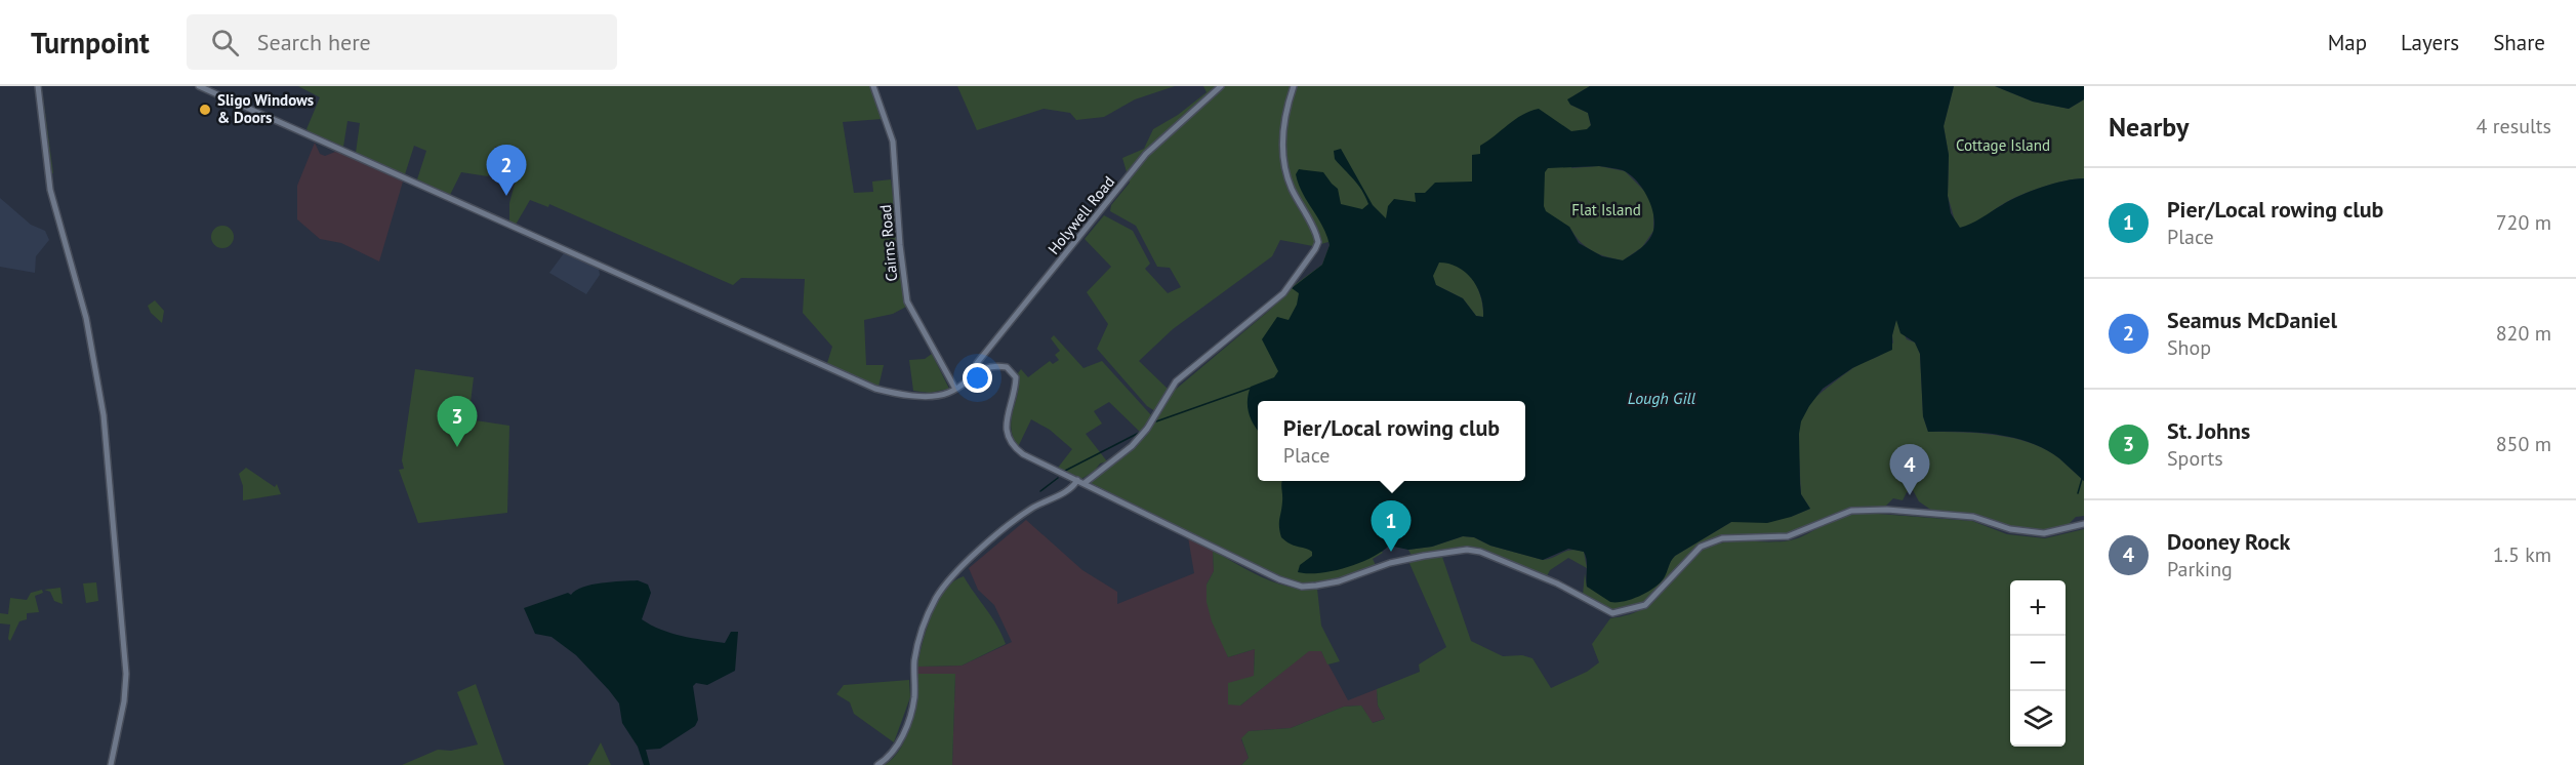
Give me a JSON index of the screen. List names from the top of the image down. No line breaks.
{"streets":{"main road":["Holywell Road","Cairns Road"]},"water":["Lough Gill"],"parks":["Cottage Island","Flat Island"],"places":["Sligo Windows & Doors"],"page":{"header":"Turnpoint","search":"Search here","nav":["Map","Layers","Share"],"heading":["Nearby","4 results"],"pins":["2","3","4","1"],"list":[{"mark":"1","name":"Pier/Local rowing club","note":"Place","value":"720 m"},{"mark":"2","name":"Seamus McDaniel","note":"Shop","value":"820 m"},{"mark":"3","name":"St. Johns","note":"Sports","value":"850 m"},{"mark":"4","name":"Dooney Rock","note":"Parking","value":"1.5 km"}],"popup":["Pier/Local rowing club","Place"],"map_buttons":["+","−"]}}
